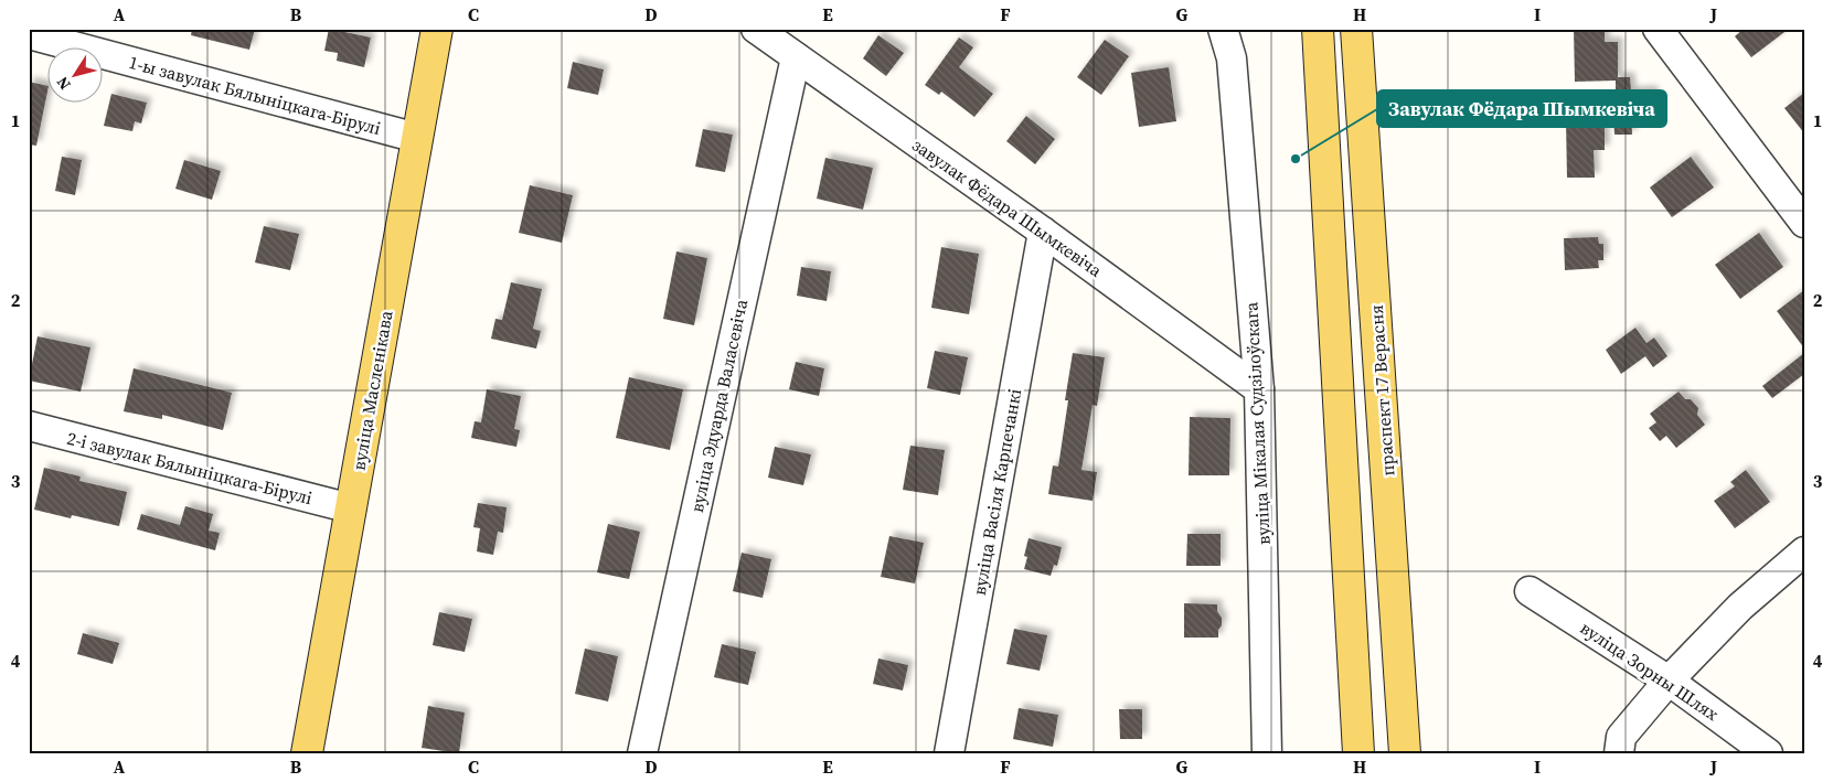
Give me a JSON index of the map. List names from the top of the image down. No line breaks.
{"streets":{"main road":["вуліца Масленікава","праспект 17 Верасня"],"street":["1-ы завулак Бялыніцкага-Бірулі","завулак Фёдара Шымкевіча","вуліца Эдуарда Валасевіча","вуліца Мікалая Судзілоўскага","2-і завулак Бялыніцкага-Бірулі","вуліца Васіля Карпечанкі","вуліца Зорны Шлях"]},"crossings":[["1-ы завулак Бялыніцкага-Бірулі","вуліца Масленікава"],["завулак Фёдара Шымкевіча","вуліца Эдуарда Валасевіча"],["завулак Фёдара Шымкевіча","вуліца Мікалая Судзілоўскага"],["завулак Фёдара Шымкевіча","вуліца Васіля Карпечанкі"],["вуліца Масленікава","2-і завулак Бялыніцкага-Бірулі"]],"places":["Завулак Фёдара Шымкевіча"],"north":"bottom left","grid":{"columns":["A","B","C","D","E","F","G","H","I","J"],"rows":["1","2","3","4"]}}
